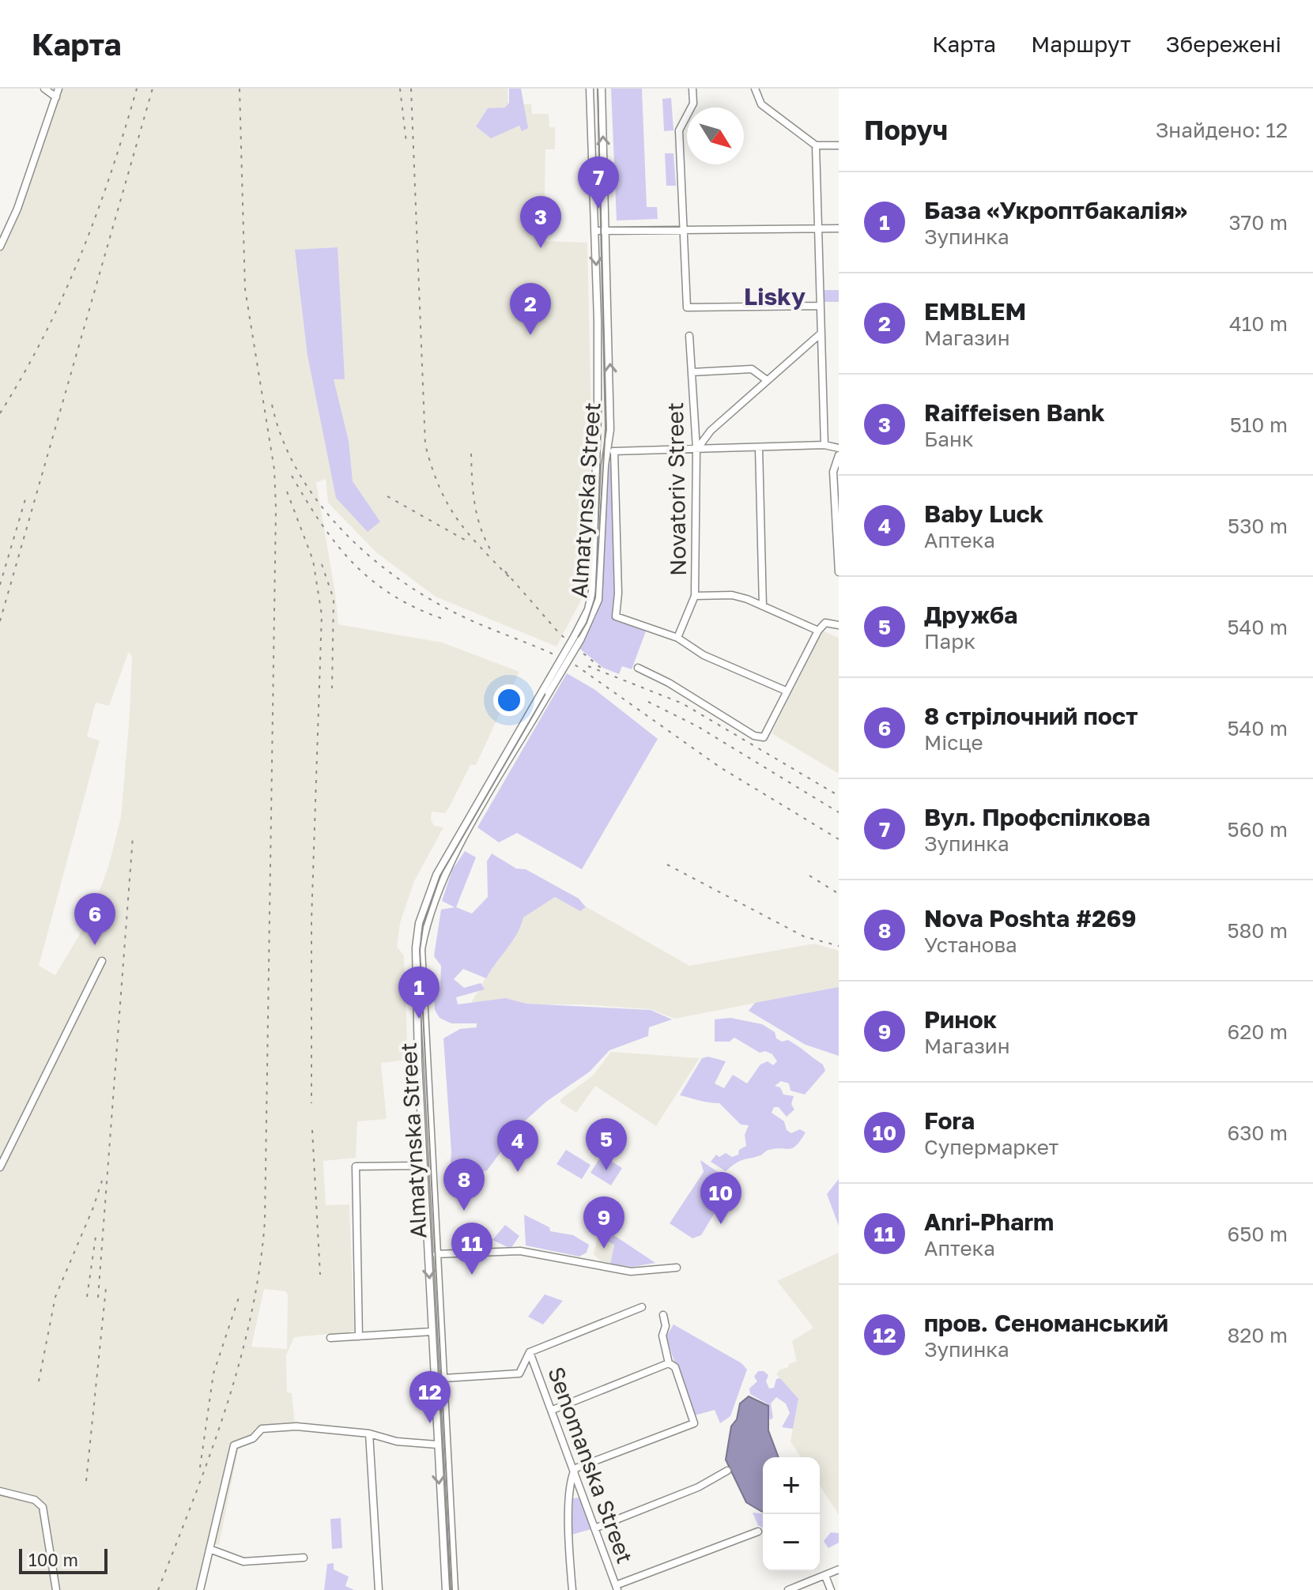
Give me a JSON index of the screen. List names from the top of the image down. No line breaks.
{"streets":{"street":["Novatoriv Street","Almatynska Street","Senomanska Street"]},"crossings":[["Novatoriv Street","Almatynska Street"]],"districts":["Lisky"],"scale_bar":"100 m","north":"bottom right","page":{"header":"Карта","nav":["Карта","Маршрут","Збережені"],"heading":["Поруч","Знайдено: 12"],"pins":["7","3","2","6","1","5","4","8","10","9","11","12"],"list":[{"mark":"1","name":"База «Укроптбакалія»","note":"Зупинка","value":"370 m"},{"mark":"2","name":"EMBLEM","note":"Магазин","value":"410 m"},{"mark":"3","name":"Raiffeisen Bank","note":"Банк","value":"510 m"},{"mark":"4","name":"Baby Luck","note":"Аптека","value":"530 m"},{"mark":"5","name":"Дружба","note":"Парк","value":"540 m"},{"mark":"6","name":"8 стрілочний пост","note":"Місце","value":"540 m"},{"mark":"7","name":"Вул. Профспілкова","note":"Зупинка","value":"560 m"},{"mark":"8","name":"Nova Poshta #269","note":"Установа","value":"580 m"},{"mark":"9","name":"Ринок","note":"Магазин","value":"620 m"},{"mark":"10","name":"Fora","note":"Супермаркет","value":"630 m"},{"mark":"11","name":"Anri-Pharm","note":"Аптека","value":"650 m"},{"mark":"12","name":"пров. Сеноманський","note":"Зупинка","value":"820 m"}],"map_buttons":["+","−"],"scale":"100 m"}}
